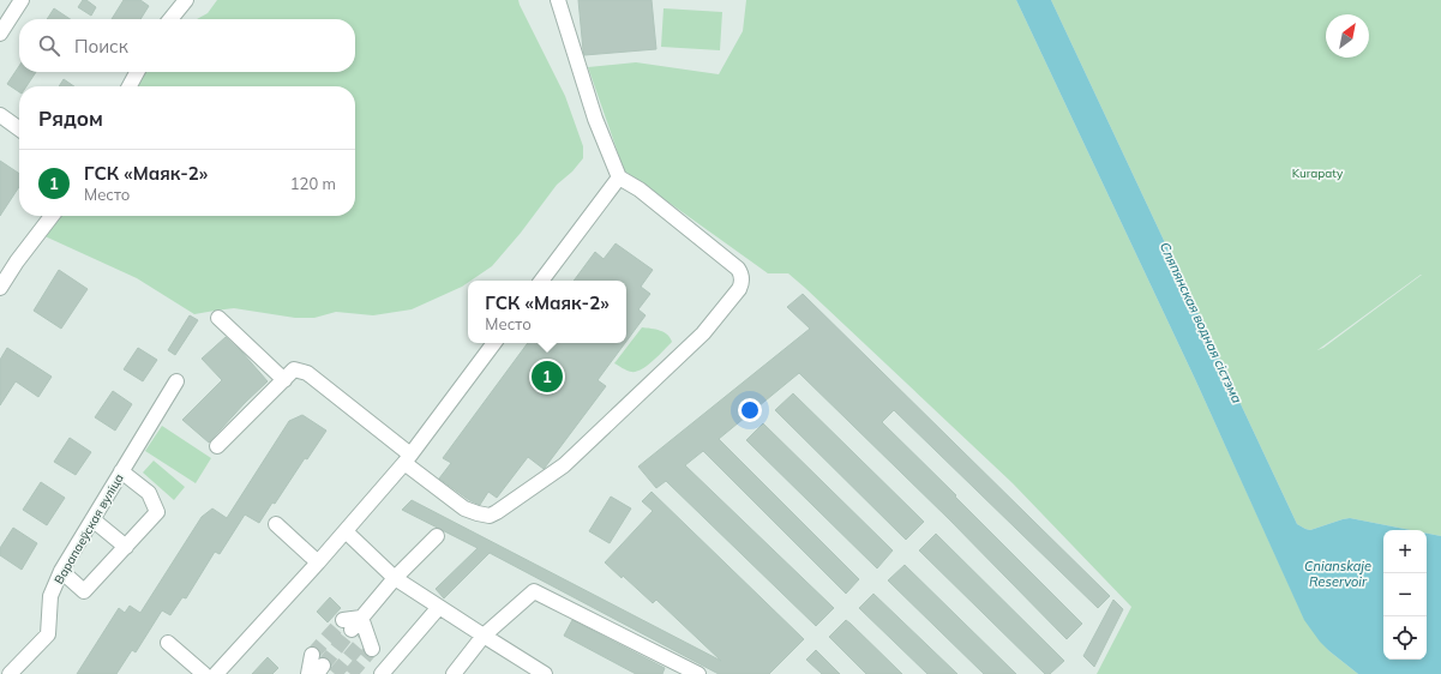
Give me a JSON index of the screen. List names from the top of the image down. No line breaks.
{"streets":{"street":["Варапаеўская вуліца"]},"water":["Сляпянская водная сістэма","Cnianskaje Reservoir"],"parks":["Kurapaty"],"north":"top right","page":{"search":"Поиск","heading":"Рядом","list":[{"mark":"1","name":"ГСК «Маяк-2»","note":"Место","value":"120 m"}],"popup":["ГСК «Маяк-2»","Место"],"pins":"1","map_buttons":["+","−"]}}
